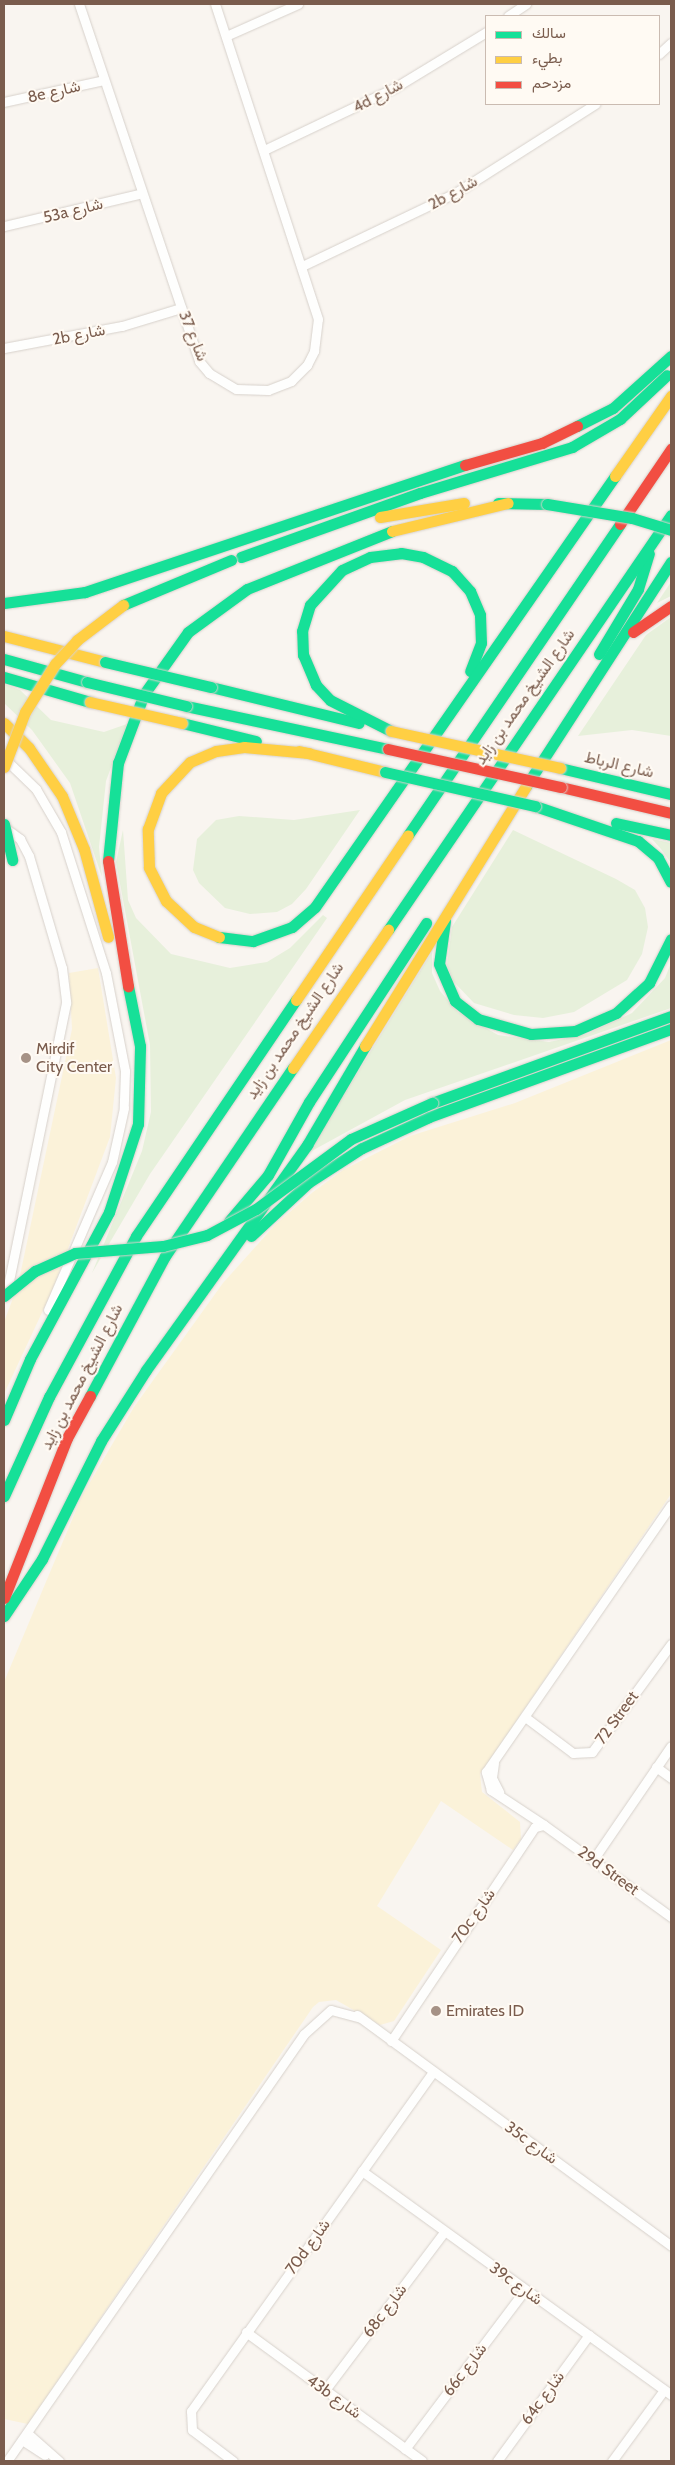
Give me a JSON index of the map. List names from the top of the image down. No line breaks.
{"streets":{"highway":["شارع الشيخ محمد بن زايد","شارع الرباط"],"street":["8e شارع","4d شارع","2b شارع","53a شارع","شارع 37","72 Street","29d Street","70c شارع","35c شارع","70d شارع","39c شارع","68c شارع","66c شارع","43b شارع","64c شارع"]},"crossings":[["8e شارع","شارع 37"],["4d شارع","شارع 37"],["2b شارع","شارع 37"],["53a شارع","شارع 37"],["72 Street","29d Street"],["29d Street","70c شارع"],["70c شارع","35c شارع"],["35c شارع","70d شارع"],["70d شارع","39c شارع"],["70d شارع","43b شارع"],["39c شارع","68c شارع"],["39c شارع","66c شارع"],["39c شارع","64c شارع"],["68c شارع","43b شارع"],["66c شارع","43b شارع"]],"places":["Mirdif City Center","Emirates ID"],"legend":["سالك","بطيء","مزدحم"]}
